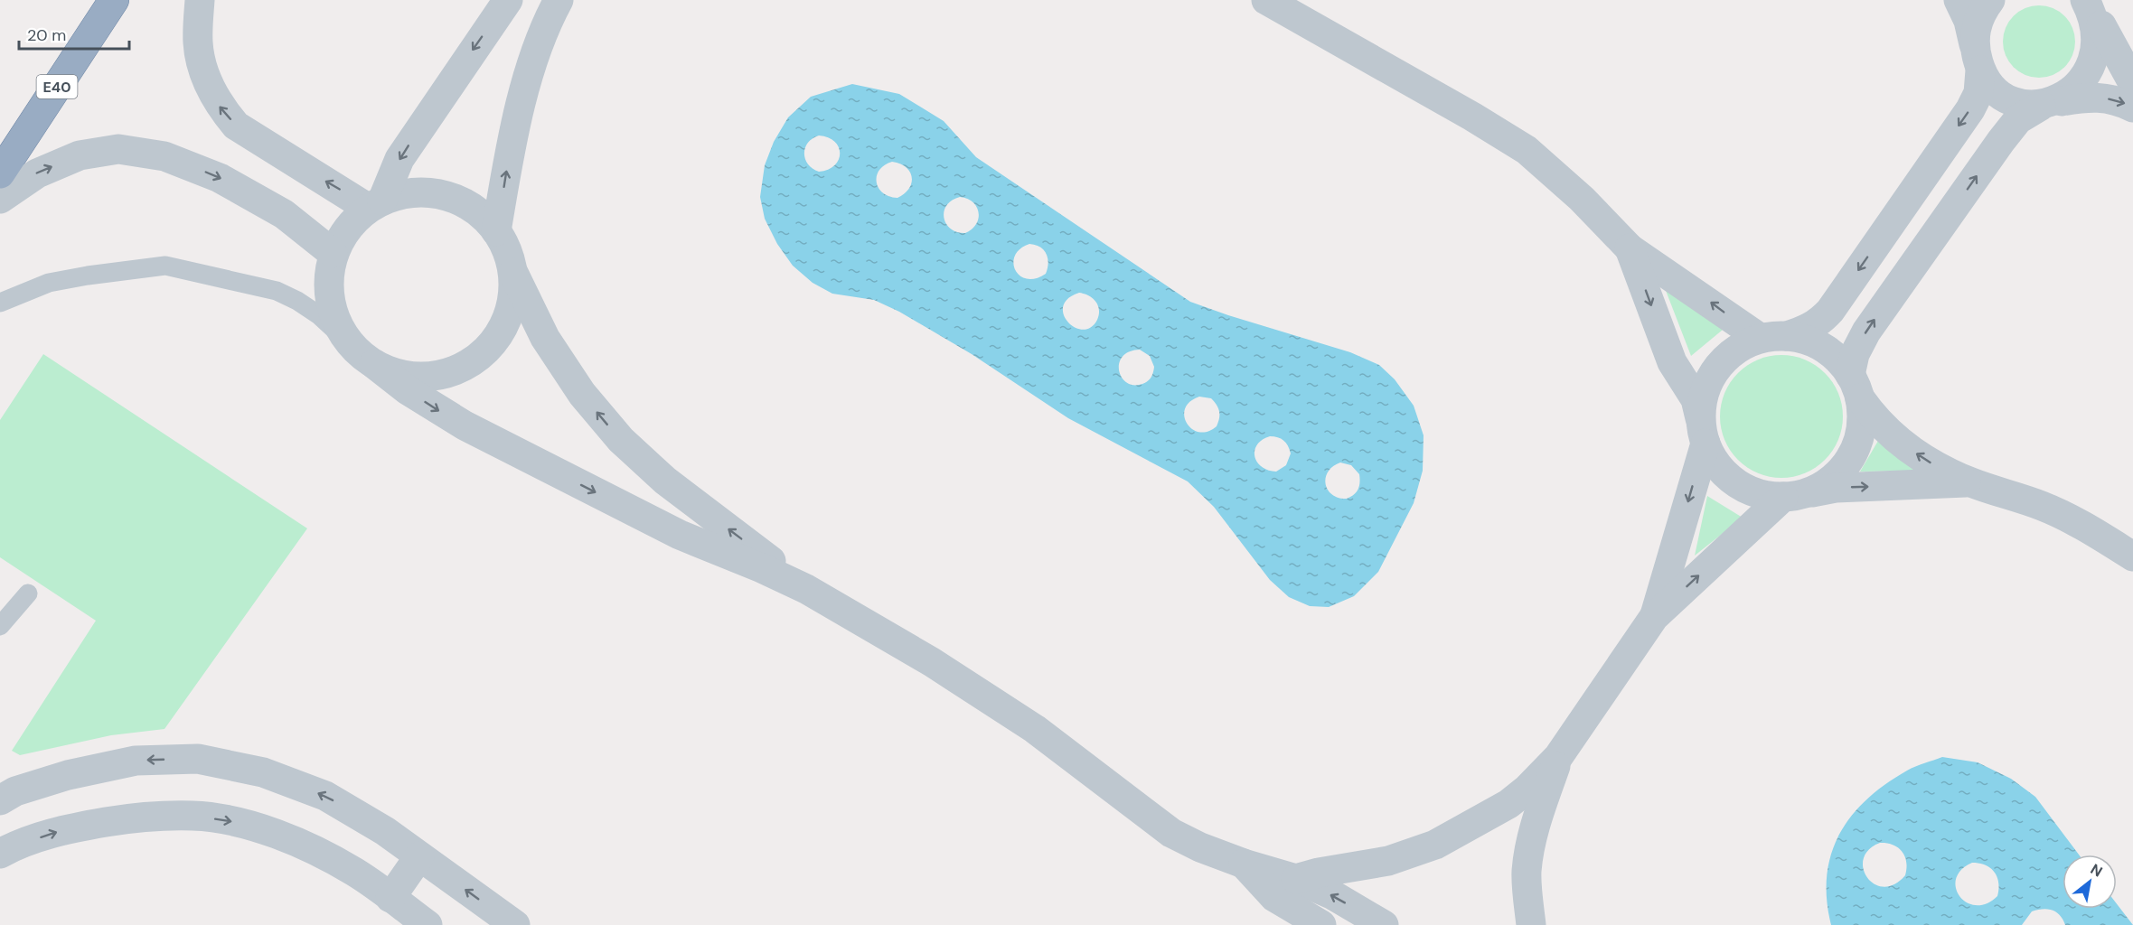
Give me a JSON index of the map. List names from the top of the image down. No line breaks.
{"streets":{"highway":["E40"]},"scale_bar":"20 m","north":"top right"}
